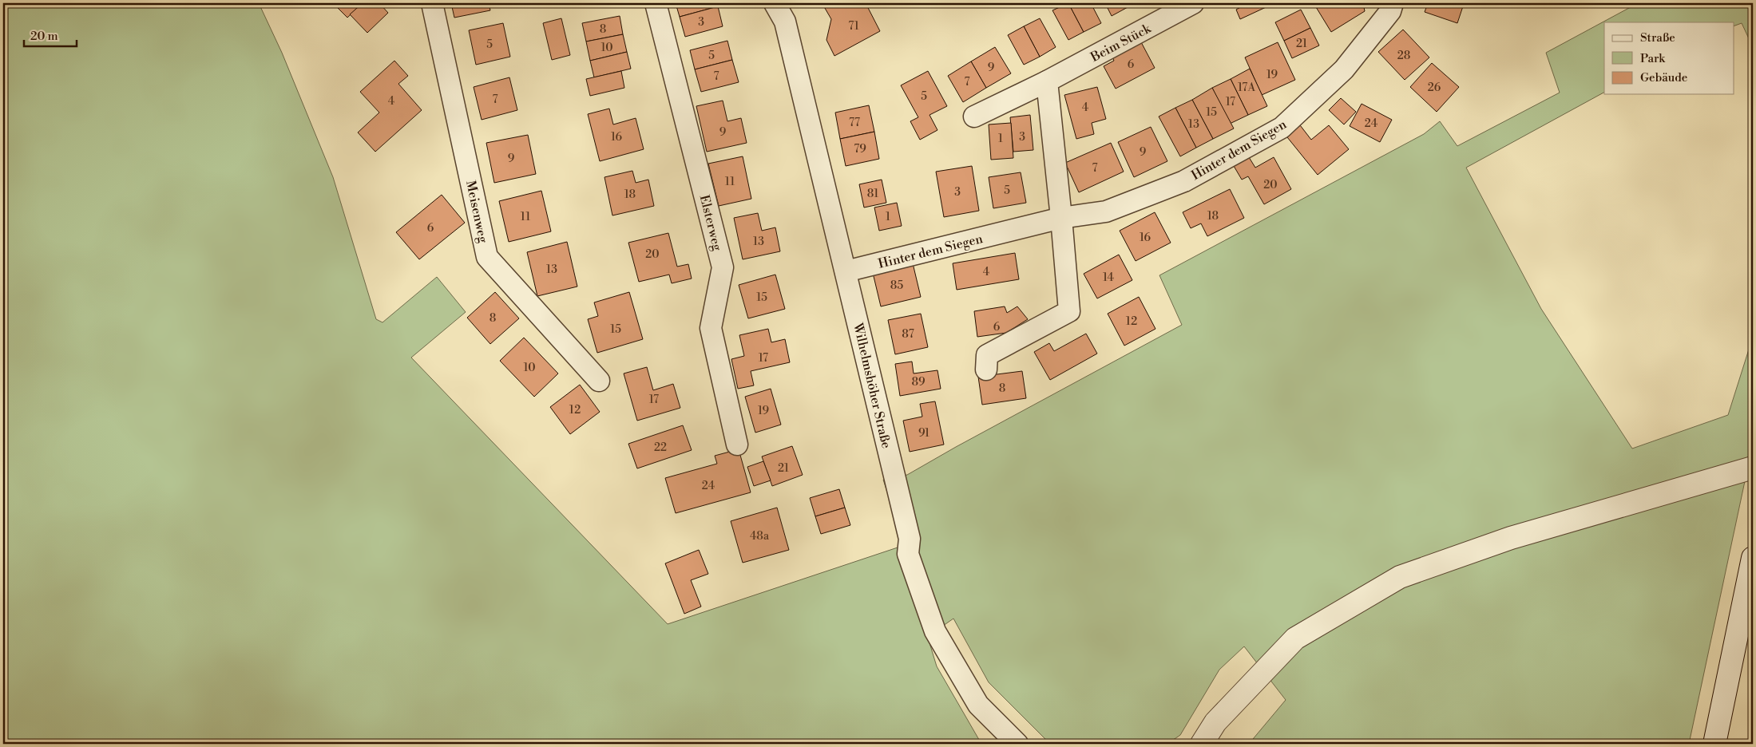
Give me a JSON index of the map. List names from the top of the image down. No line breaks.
{"streets":{"street":["Beim Stück","Hinter dem Siegen","Meisenweg","Elsterweg","Wilhelmshöher Straße"]},"crossings":[["Hinter dem Siegen","Wilhelmshöher Straße"]],"house_numbers":["3","71","8","21","5","10","5","28","6","9","19","7","7","17A","26","5","7","4","17","4","15","77","24","13","9","16","3","1","79","9","9","7","11","20","5","3","81","18","18","11","1","6","16","13","20","13","4","14","85","15","8","12","6","15","87","17","10","89","8","17","12","19","91","22","21","24","48a"],"legend":["Straße","Park","Gebäude"],"scale_bar":"20 m"}
